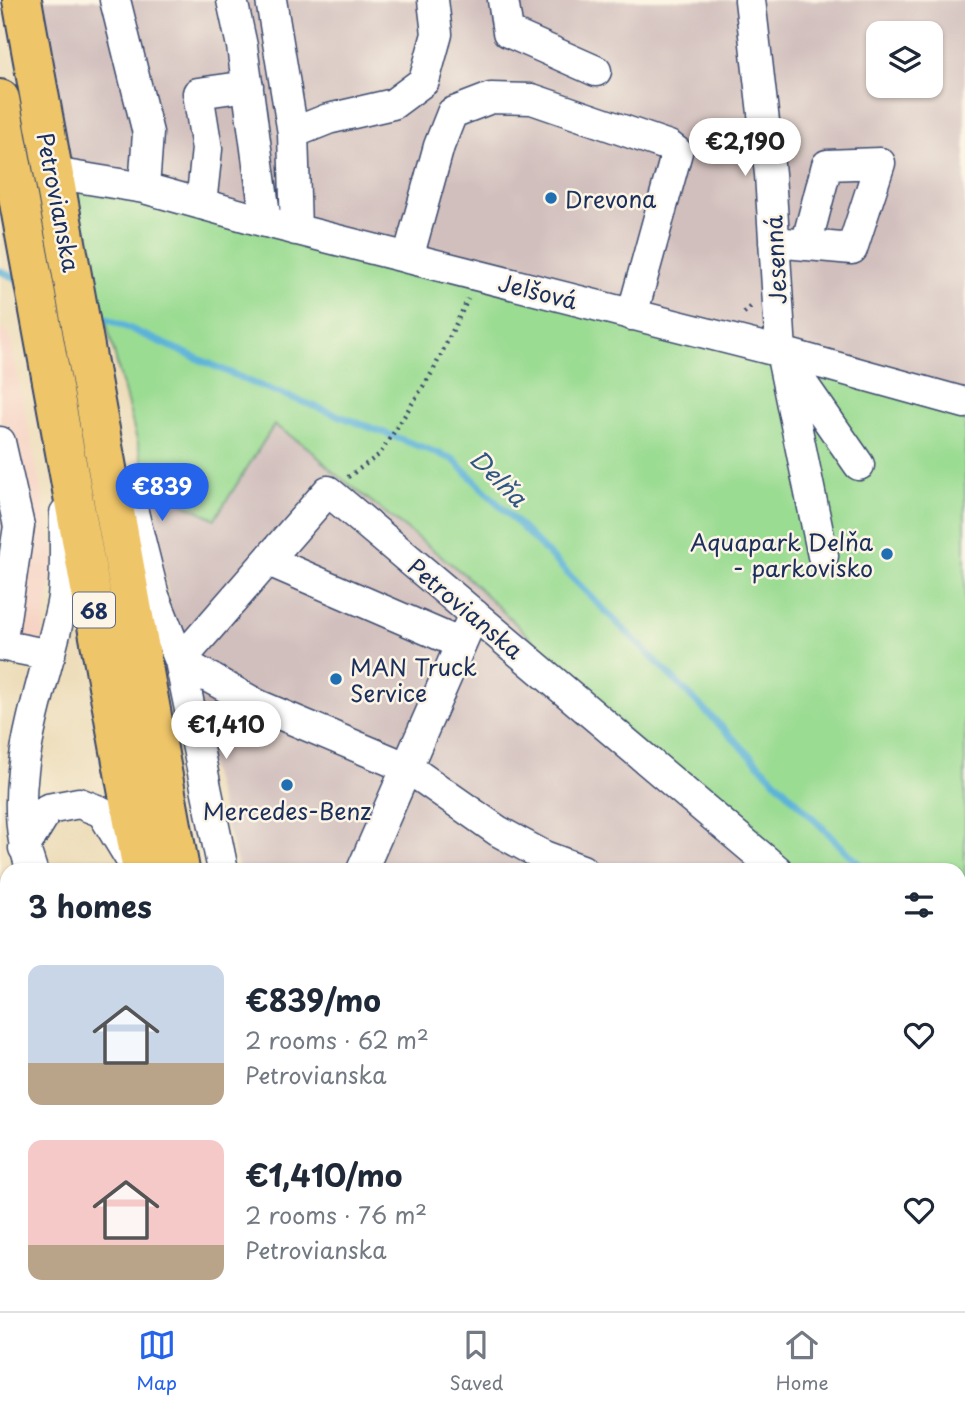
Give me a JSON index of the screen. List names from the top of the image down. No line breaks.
{"streets":{"main road":["Petrovianska","68"],"street":["Jesenná","Jelšová"]},"crossings":[["Petrovianska","Jelšová"],["Jesenná","Jelšová"]],"water":["Delňa"],"places":["Drevona","Aquapark Delňa - parkovisko","MAN Truck Service","Mercedes-Benz"],"page":{"price":["€2,190","€839","€1,410"],"heading":"3 homes","list":[{"name":"€839/mo","note":"2 rooms · 62 m² · Petrovianska"},{"name":"€1,410/mo","note":"2 rooms · 76 m² · Petrovianska"}],"tabs":["Map","Saved","Home"]}}
